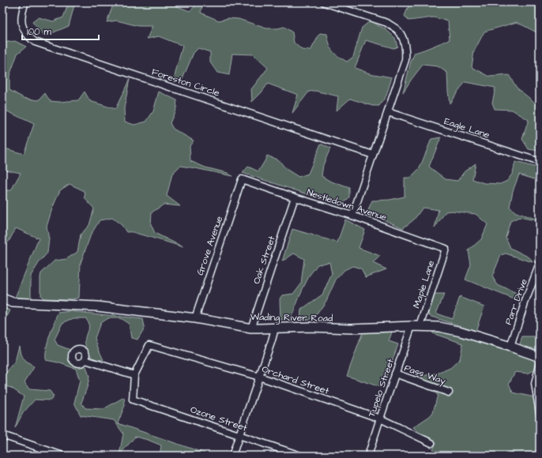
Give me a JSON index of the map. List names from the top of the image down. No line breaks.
{"streets":{"main road":["Wading River Road"],"street":["Foreston Circle","Eagle Lane","Nestledown Avenue","Grove Avenue","Oak Street","Maple Lane","Parr Drive","Pass Way","Orchard Street","Tupelo Street","Ozone Street"]},"crossings":[["Nestledown Avenue","Grove Avenue"],["Nestledown Avenue","Oak Street"],["Nestledown Avenue","Maple Lane"],["Grove Avenue","Wading River Road"],["Oak Street","Wading River Road"],["Maple Lane","Wading River Road"],["Maple Lane","Tupelo Street"],["Parr Drive","Wading River Road"],["Wading River Road","Tupelo Street"],["Pass Way","Tupelo Street"],["Orchard Street","Tupelo Street"],["Orchard Street","Ozone Street"]],"scale_bar":"100 m"}
